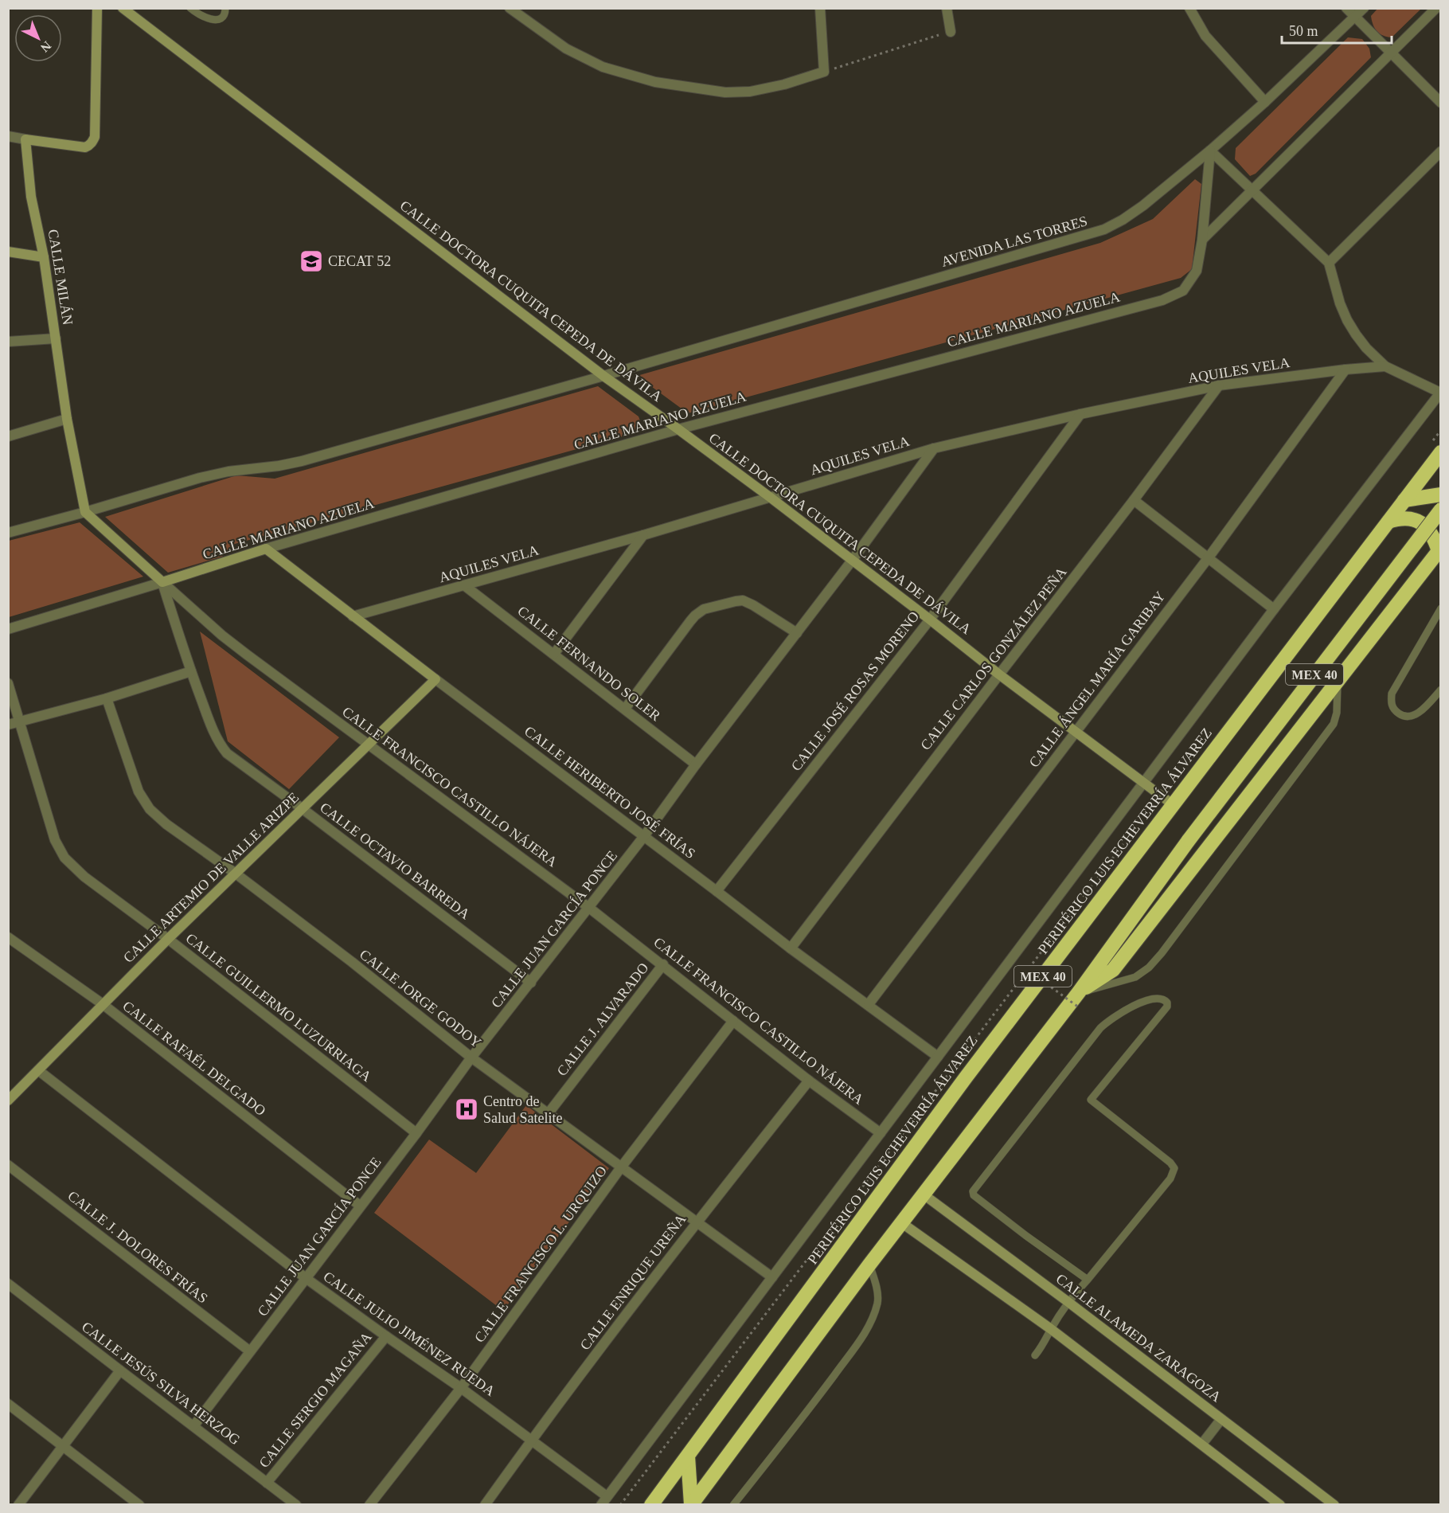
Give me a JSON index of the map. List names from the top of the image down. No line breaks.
{"streets":{"highway":["MEX 40","PERIFÉRICO LUIS ECHEVERRÍA ÁLVAREZ"],"street":["AVENIDA LAS TORRES","CALLE MILÁN","CALLE DOCTORA CUQUITA CEPEDA DE DÁVILA","CALLE MARIANO AZUELA","AQUILES VELA","CALLE CARLOS GONZÁLEZ PEÑA","CALLE FERNANDO SOLER","CALLE ÁNGEL MARÍA GARIBAY","CALLE JOSÉ ROSAS MORENO","CALLE FRANCISCO CASTILLO NÁJERA","CALLE HERIBERTO JOSÉ FRÍAS","CALLE OCTAVIO BARREDA","CALLE ARTEMIO DE VALLE ARIZPE","CALLE JUAN GARCÍA PONCE","CALLE JORGE GODOY","CALLE GUILLERMO LUZURRIAGA","CALLE J. ALVARADO","CALLE RAFAÉL DELGADO","CALLE J. DOLORES FRÍAS","CALLE FRANCISCO L. URQUIZO","CALLE ENRIQUE UREÑA","CALLE JULIO JIMÉNEZ RUEDA","CALLE ALAMEDA ZARAGOZA","CALLE JESÚS SILVA HERZOG","CALLE SERGIO MAGAÑA"]},"crossings":[["AVENIDA LAS TORRES","CALLE DOCTORA CUQUITA CEPEDA DE DÁVILA"],["AVENIDA LAS TORRES","CALLE MARIANO AZUELA"],["AVENIDA LAS TORRES","CALLE FRANCISCO CASTILLO NÁJERA"],["CALLE DOCTORA CUQUITA CEPEDA DE DÁVILA","CALLE MARIANO AZUELA"],["CALLE DOCTORA CUQUITA CEPEDA DE DÁVILA","AQUILES VELA"],["CALLE DOCTORA CUQUITA CEPEDA DE DÁVILA","CALLE CARLOS GONZÁLEZ PEÑA"],["CALLE DOCTORA CUQUITA CEPEDA DE DÁVILA","CALLE ÁNGEL MARÍA GARIBAY"],["CALLE DOCTORA CUQUITA CEPEDA DE DÁVILA","CALLE JOSÉ ROSAS MORENO"],["CALLE DOCTORA CUQUITA CEPEDA DE DÁVILA","PERIFÉRICO LUIS ECHEVERRÍA ÁLVAREZ"],["CALLE DOCTORA CUQUITA CEPEDA DE DÁVILA","CALLE JUAN GARCÍA PONCE"],["CALLE MARIANO AZUELA","CALLE FRANCISCO CASTILLO NÁJERA"],["CALLE MARIANO AZUELA","CALLE HERIBERTO JOSÉ FRÍAS"],["CALLE MARIANO AZUELA","CALLE OCTAVIO BARREDA"],["AQUILES VELA","CALLE CARLOS GONZÁLEZ PEÑA"],["AQUILES VELA","CALLE FERNANDO SOLER"],["AQUILES VELA","CALLE ÁNGEL MARÍA GARIBAY"],["AQUILES VELA","CALLE JOSÉ ROSAS MORENO"],["AQUILES VELA","CALLE HERIBERTO JOSÉ FRÍAS"],["AQUILES VELA","CALLE JUAN GARCÍA PONCE"],["CALLE CARLOS GONZÁLEZ PEÑA","CALLE HERIBERTO JOSÉ FRÍAS"],["CALLE FERNANDO SOLER","CALLE JUAN GARCÍA PONCE"],["MEX 40","CALLE ALAMEDA ZARAGOZA"],["CALLE ÁNGEL MARÍA GARIBAY","CALLE HERIBERTO JOSÉ FRÍAS"],["CALLE JOSÉ ROSAS MORENO","CALLE HERIBERTO JOSÉ FRÍAS"],["CALLE FRANCISCO CASTILLO NÁJERA","CALLE OCTAVIO BARREDA"],["CALLE FRANCISCO CASTILLO NÁJERA","CALLE ARTEMIO DE VALLE ARIZPE"],["CALLE FRANCISCO CASTILLO NÁJERA","CALLE JUAN GARCÍA PONCE"],["CALLE FRANCISCO CASTILLO NÁJERA","CALLE J. ALVARADO"],["CALLE FRANCISCO CASTILLO NÁJERA","CALLE FRANCISCO L. URQUIZO"],["CALLE FRANCISCO CASTILLO NÁJERA","CALLE ENRIQUE UREÑA"],["CALLE HERIBERTO JOSÉ FRÍAS","CALLE ARTEMIO DE VALLE ARIZPE"],["CALLE HERIBERTO JOSÉ FRÍAS","CALLE JUAN GARCÍA PONCE"],["CALLE OCTAVIO BARREDA","CALLE ARTEMIO DE VALLE ARIZPE"],["CALLE OCTAVIO BARREDA","CALLE JUAN GARCÍA PONCE"],["CALLE ARTEMIO DE VALLE ARIZPE","CALLE JORGE GODOY"],["CALLE ARTEMIO DE VALLE ARIZPE","CALLE GUILLERMO LUZURRIAGA"],["CALLE ARTEMIO DE VALLE ARIZPE","CALLE RAFAÉL DELGADO"],["CALLE ARTEMIO DE VALLE ARIZPE","CALLE JULIO JIMÉNEZ RUEDA"],["CALLE JUAN GARCÍA PONCE","CALLE JORGE GODOY"],["CALLE JUAN GARCÍA PONCE","CALLE GUILLERMO LUZURRIAGA"],["CALLE JUAN GARCÍA PONCE","CALLE RAFAÉL DELGADO"],["CALLE JUAN GARCÍA PONCE","CALLE J. DOLORES FRÍAS"],["CALLE JUAN GARCÍA PONCE","CALLE JULIO JIMÉNEZ RUEDA"],["CALLE JUAN GARCÍA PONCE","CALLE JESÚS SILVA HERZOG"],["CALLE JORGE GODOY","CALLE J. ALVARADO"],["CALLE JORGE GODOY","CALLE FRANCISCO L. URQUIZO"],["CALLE JORGE GODOY","CALLE ENRIQUE UREÑA"],["CALLE FRANCISCO L. URQUIZO","CALLE JULIO JIMÉNEZ RUEDA"],["CALLE ENRIQUE UREÑA","CALLE JULIO JIMÉNEZ RUEDA"],["CALLE JULIO JIMÉNEZ RUEDA","CALLE SERGIO MAGAÑA"],["CALLE JESÚS SILVA HERZOG","CALLE SERGIO MAGAÑA"]],"places":{"school or university":["CECAT 52"],"hospital":["Centro de Salud Satelite"]},"scale_bar":"50 m","north":"bottom right"}
